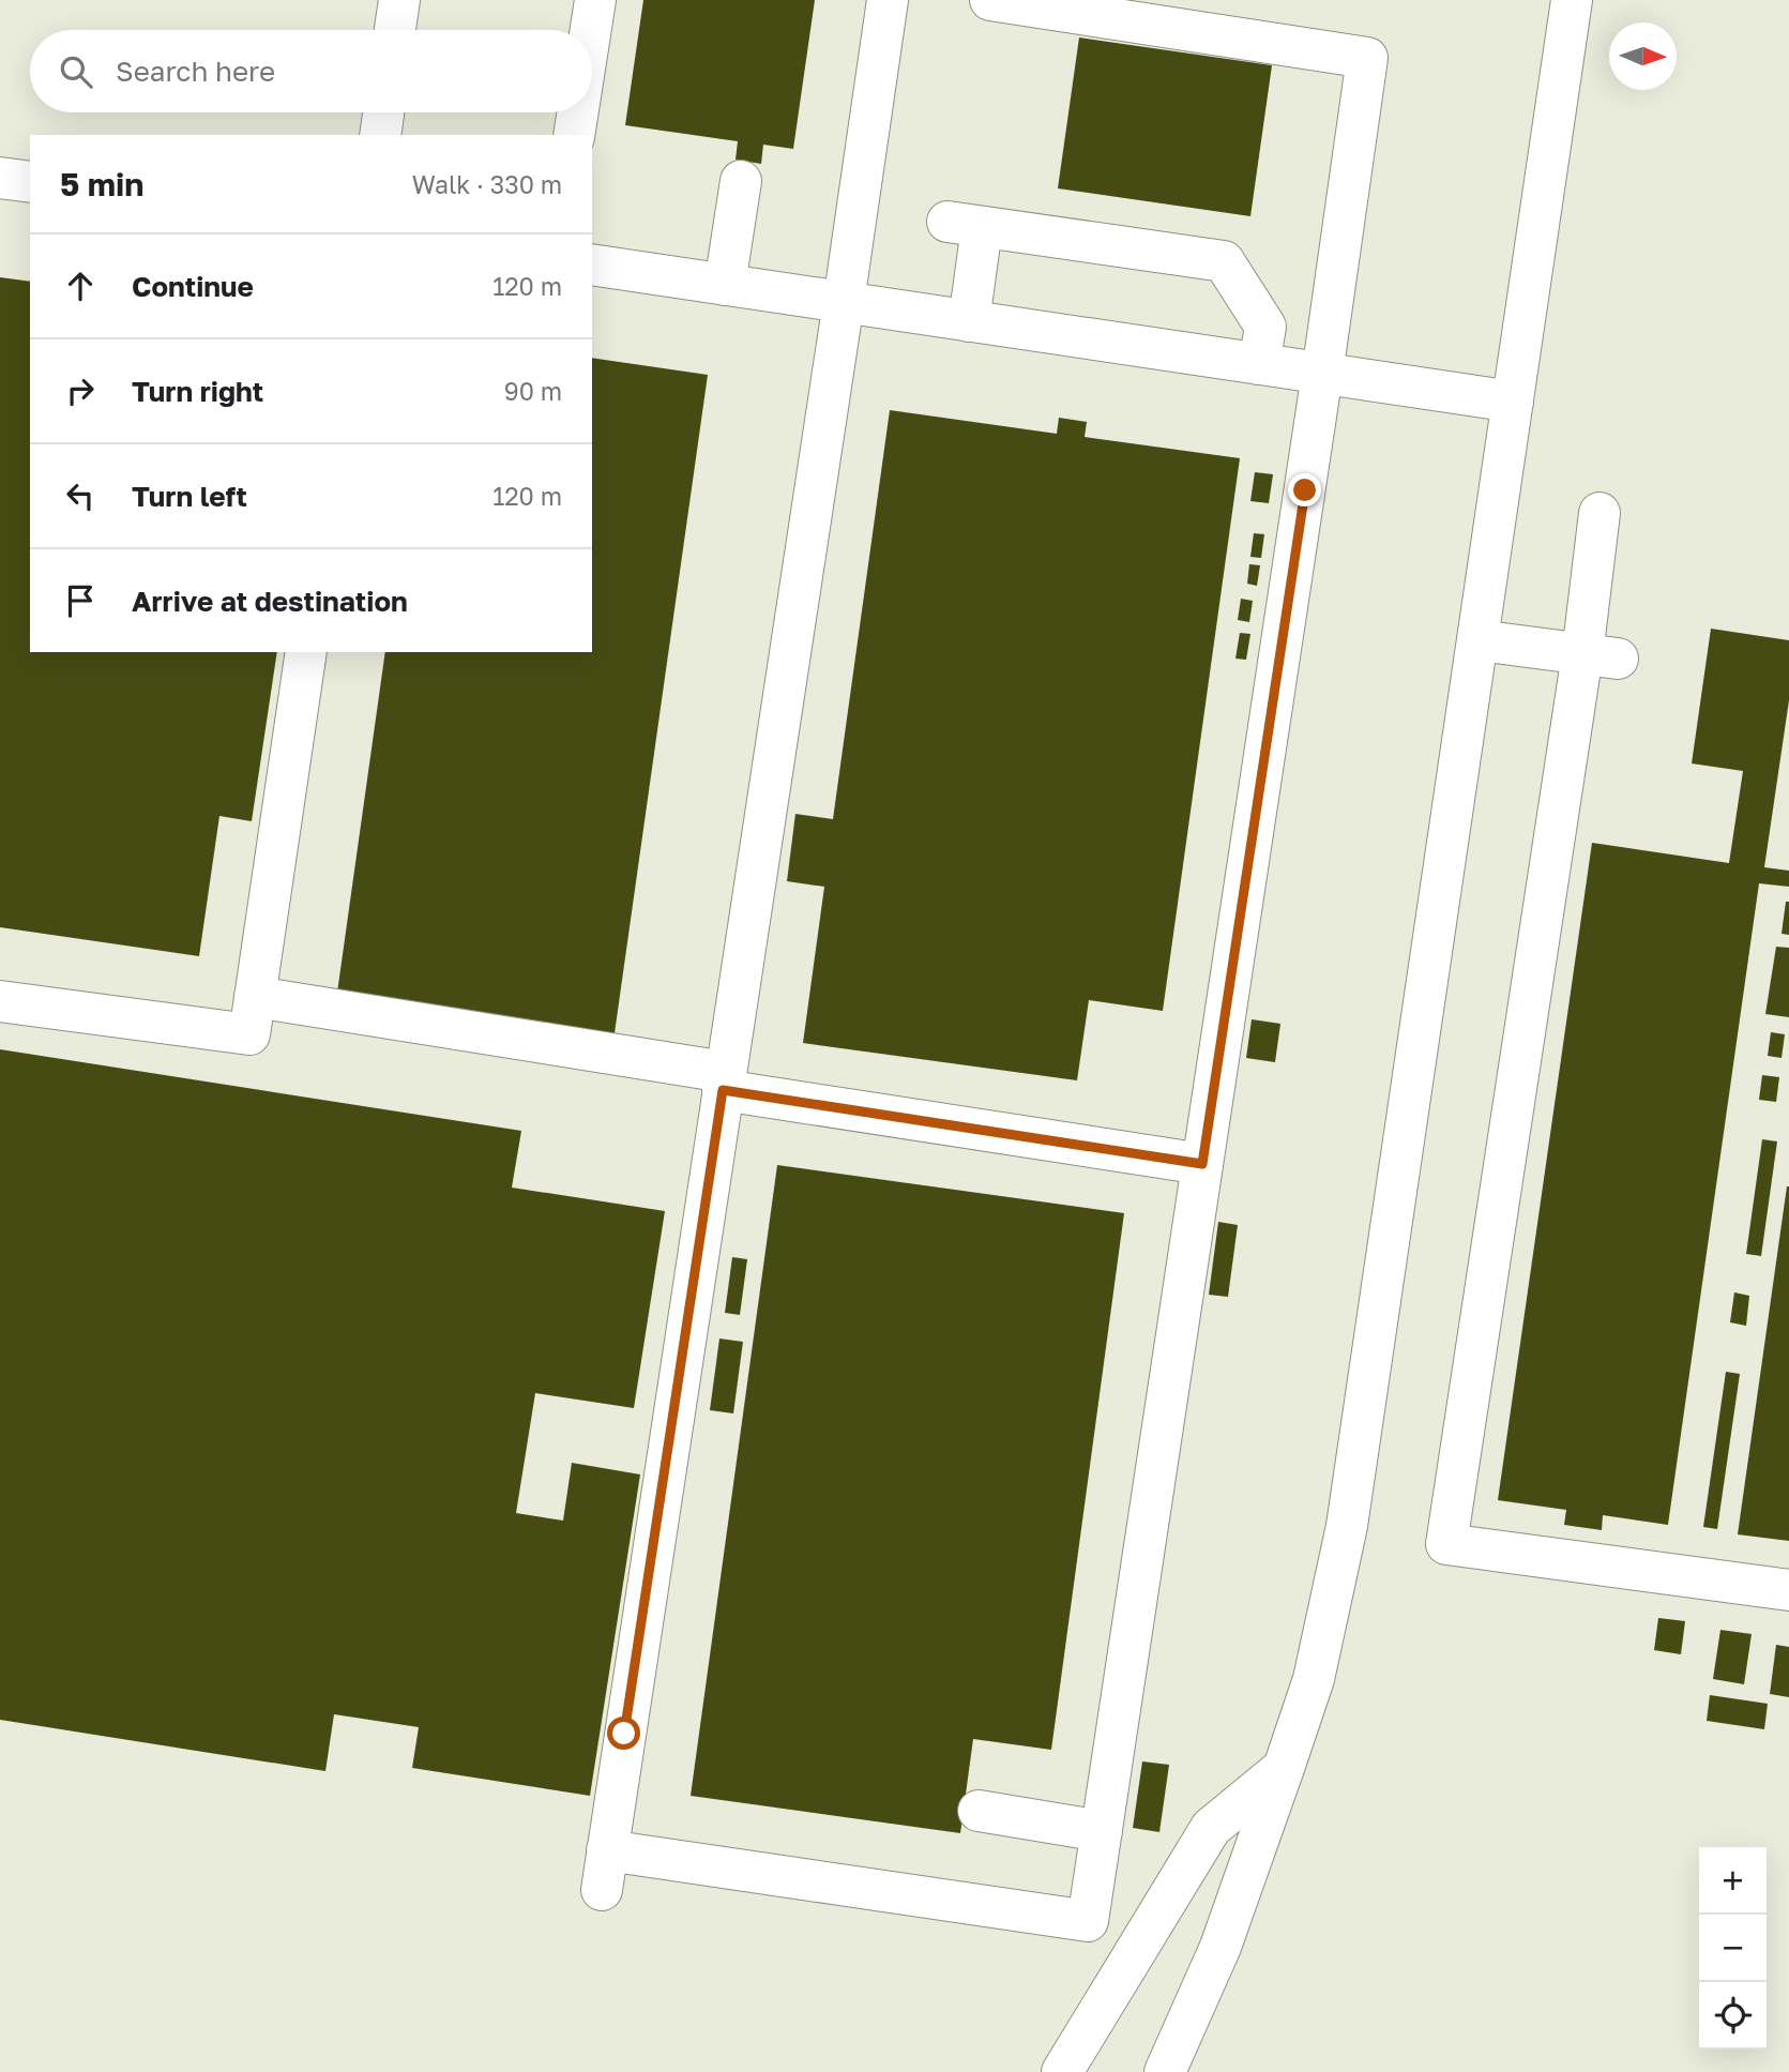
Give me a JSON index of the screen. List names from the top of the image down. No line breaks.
{"north":"right","page":{"search":"Search here","heading":["5 min","Walk · 330 m"],"list":[["Continue","120 m"],["Turn right","90 m"],["Turn left","120 m"],"Arrive at destination"],"map_buttons":["+","−"]}}
